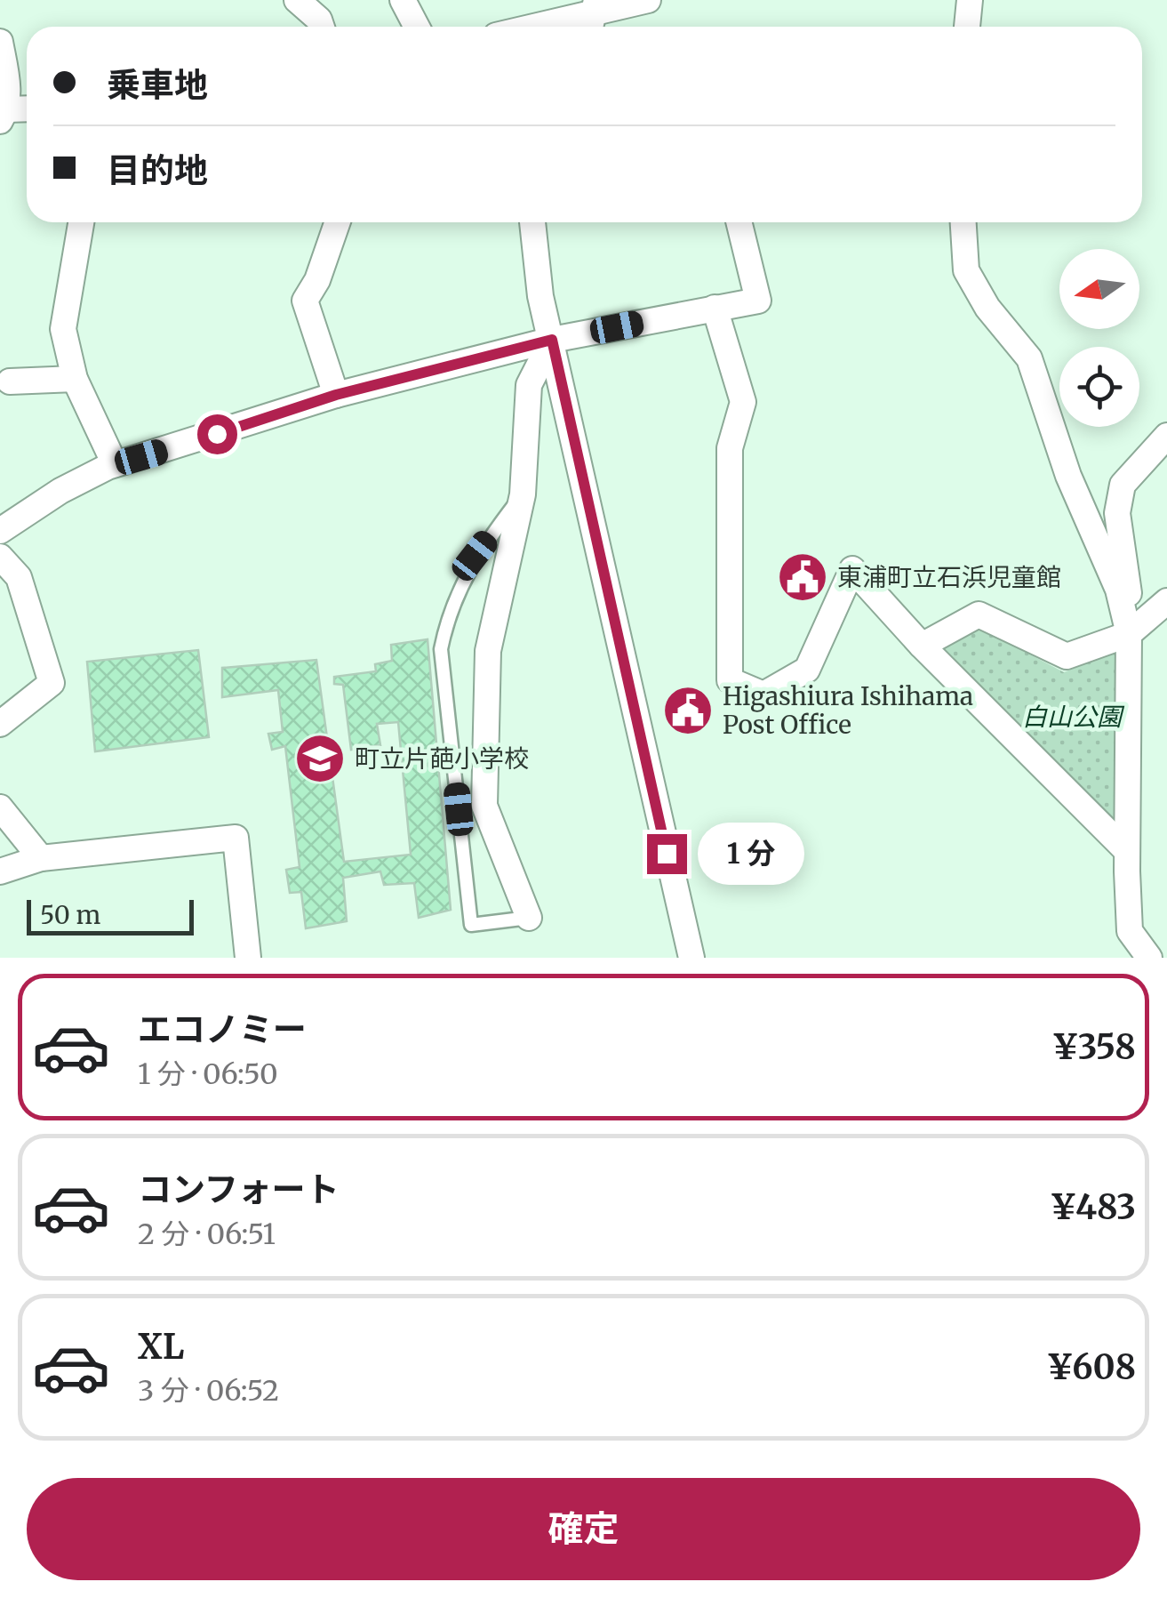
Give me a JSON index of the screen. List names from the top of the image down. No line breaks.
{"parks":["白山公園"],"places":{"public building":["東浦町立石浜児童館","Higashiura Ishihama Post Office"],"school or university":["町立片葩小学校"]},"scale_bar":"50 m","north":"left","page":{"banner":["乗車地","目的地"],"bubble":"1 分","scale":"50 m","list":[{"name":"エコノミー","note":"1 分 · 06:50","value":"¥358"},{"name":"コンフォート","note":"2 分 · 06:51","value":"¥483"},{"name":"XL","note":"3 分 · 06:52","value":"¥608"}],"buttons":"確定"}}
